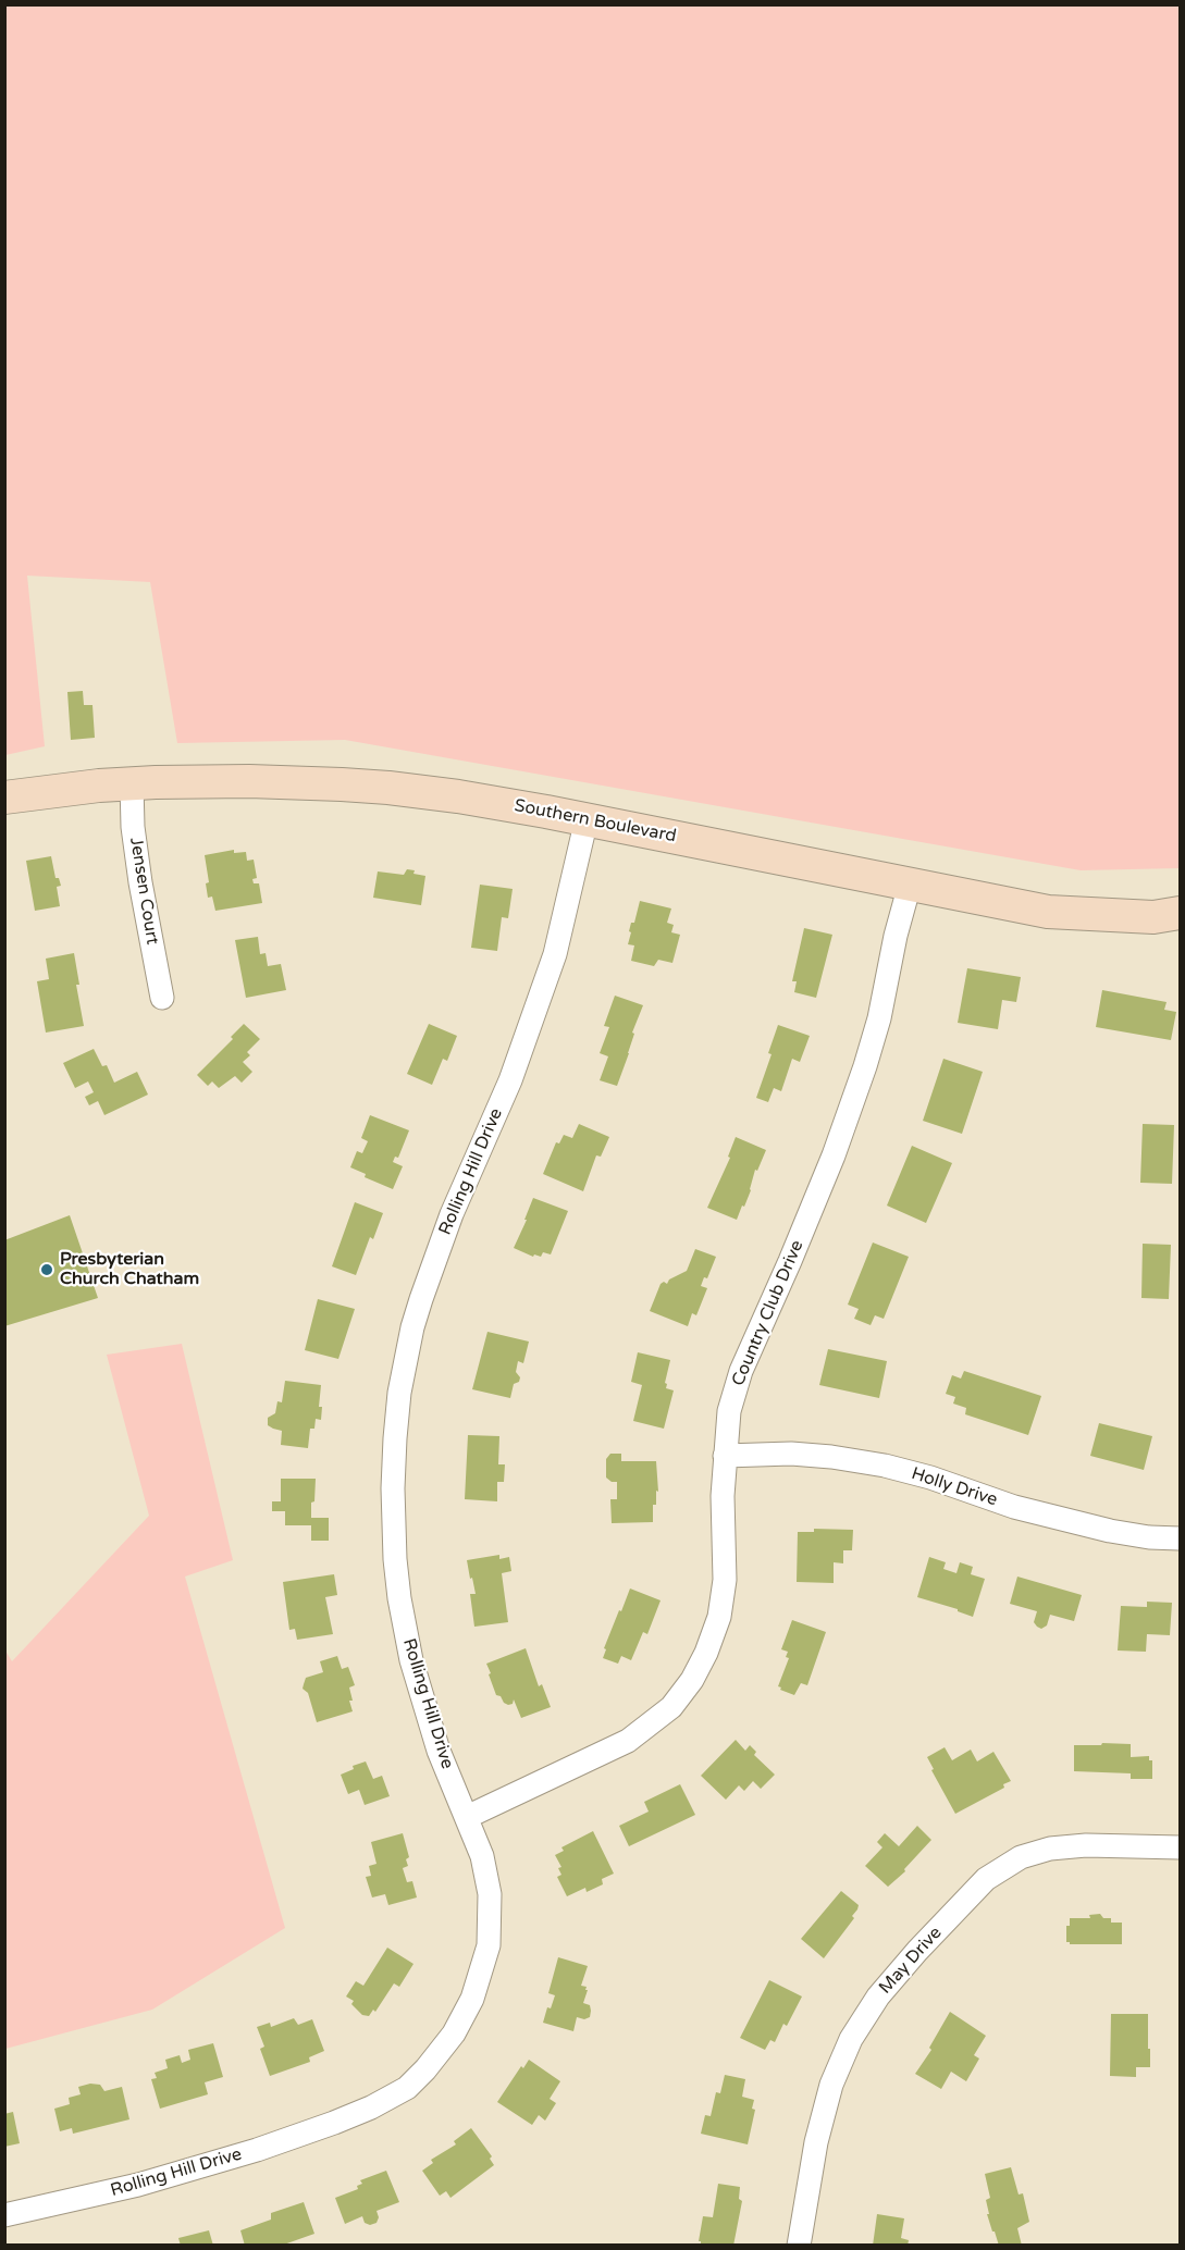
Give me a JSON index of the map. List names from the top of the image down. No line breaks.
{"streets":{"main road":["Southern Boulevard"],"street":["Jensen Court","Rolling Hill Drive","Country Club Drive","Holly Drive","May Drive"]},"crossings":[["Southern Boulevard","Jensen Court"],["Southern Boulevard","Rolling Hill Drive"],["Southern Boulevard","Country Club Drive"],["Rolling Hill Drive","Country Club Drive"],["Country Club Drive","Holly Drive"]],"places":["Presbyterian Church Chatham"]}
